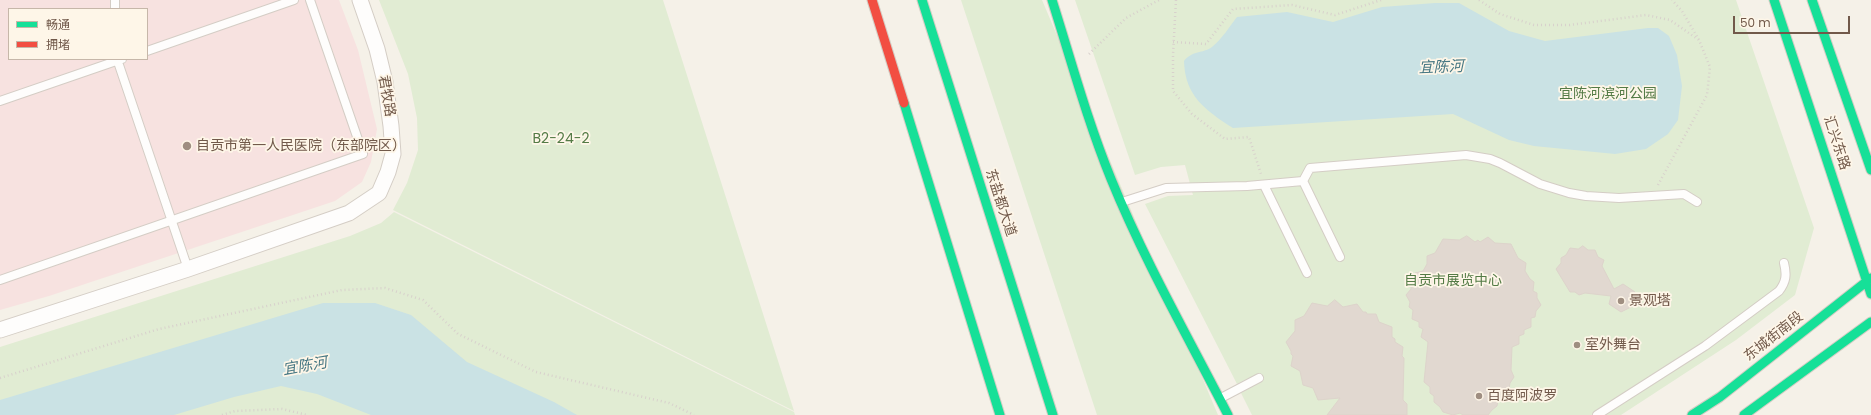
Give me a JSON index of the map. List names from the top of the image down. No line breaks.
{"streets":{"main road":["汇兴东路","东盐都大道","东城街南段"],"street":["君牧路"]},"crossings":[["汇兴东路","东城街南段"]],"water":["宜陈河"],"parks":["宜陈河滨河公园","B2-24-2","自贡市展览中心"],"places":["自贡市第一人民医院（东部院区）","景观塔","室外舞台","百度阿波罗"],"legend":["畅通","拥堵"],"scale_bar":"50 m"}
